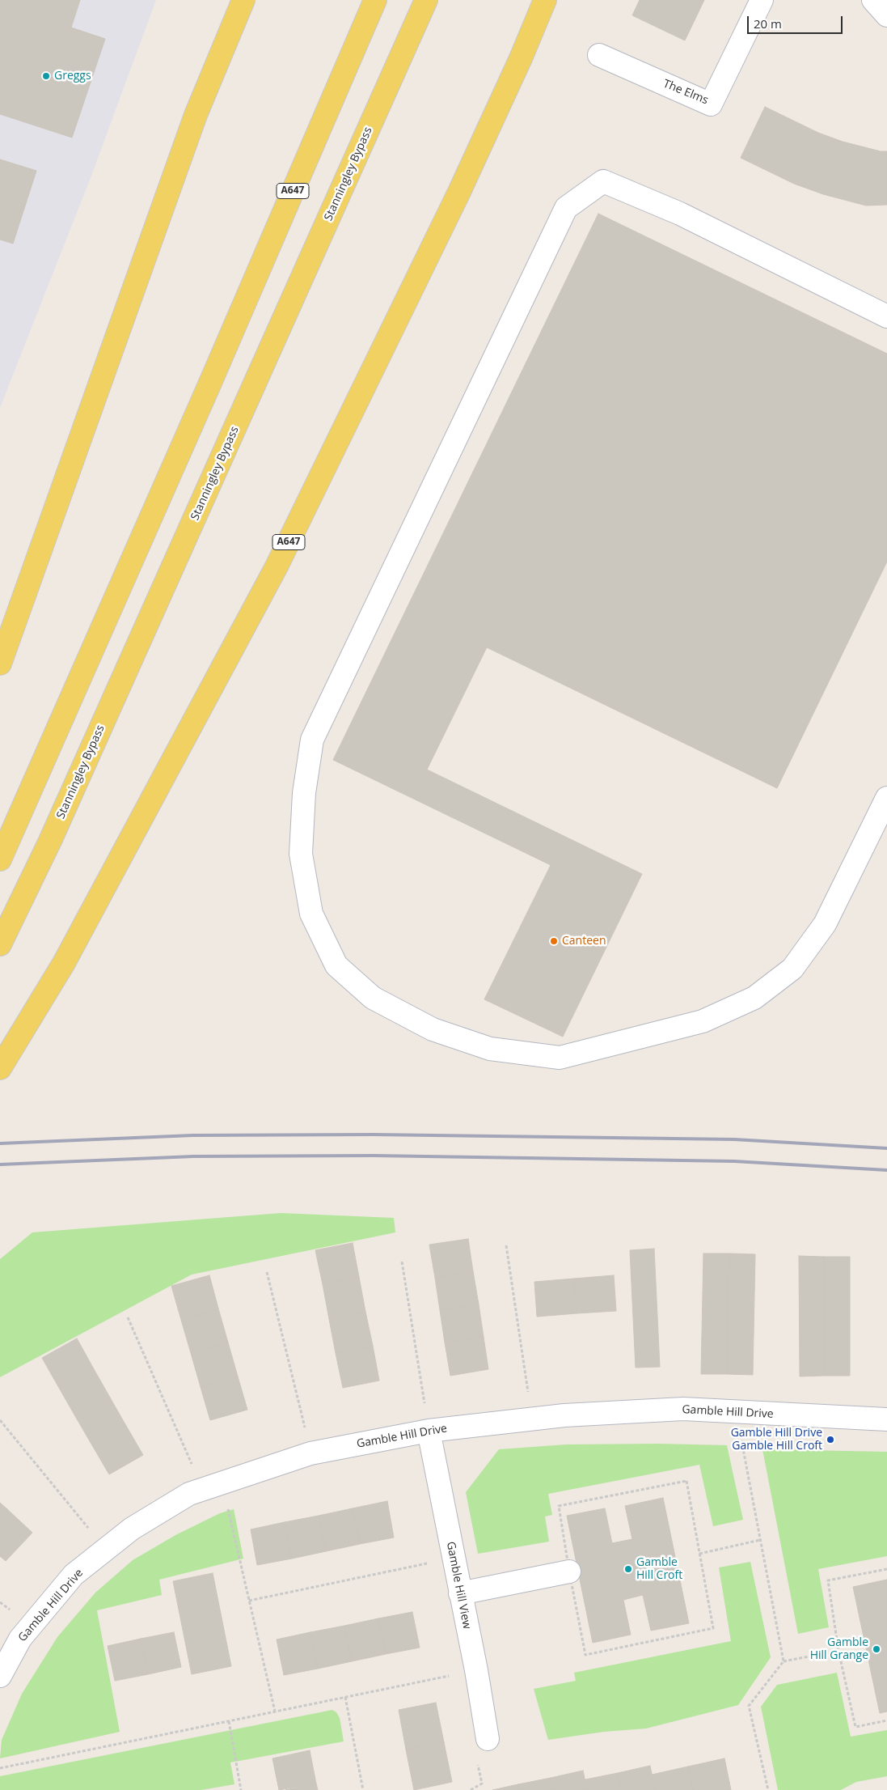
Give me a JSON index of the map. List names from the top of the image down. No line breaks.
{"streets":{"main road":["Stanningley Bypass","A647"],"street":["The Elms","Gamble Hill Drive","Gamble Hill View"]},"crossings":[["Gamble Hill Drive","Gamble Hill View"]],"places":["Greggs","Canteen","Gamble Hill Drive Gamble Hill Croft","Gamble Hill Croft","Gamble Hill Grange"],"scale_bar":"20 m"}
